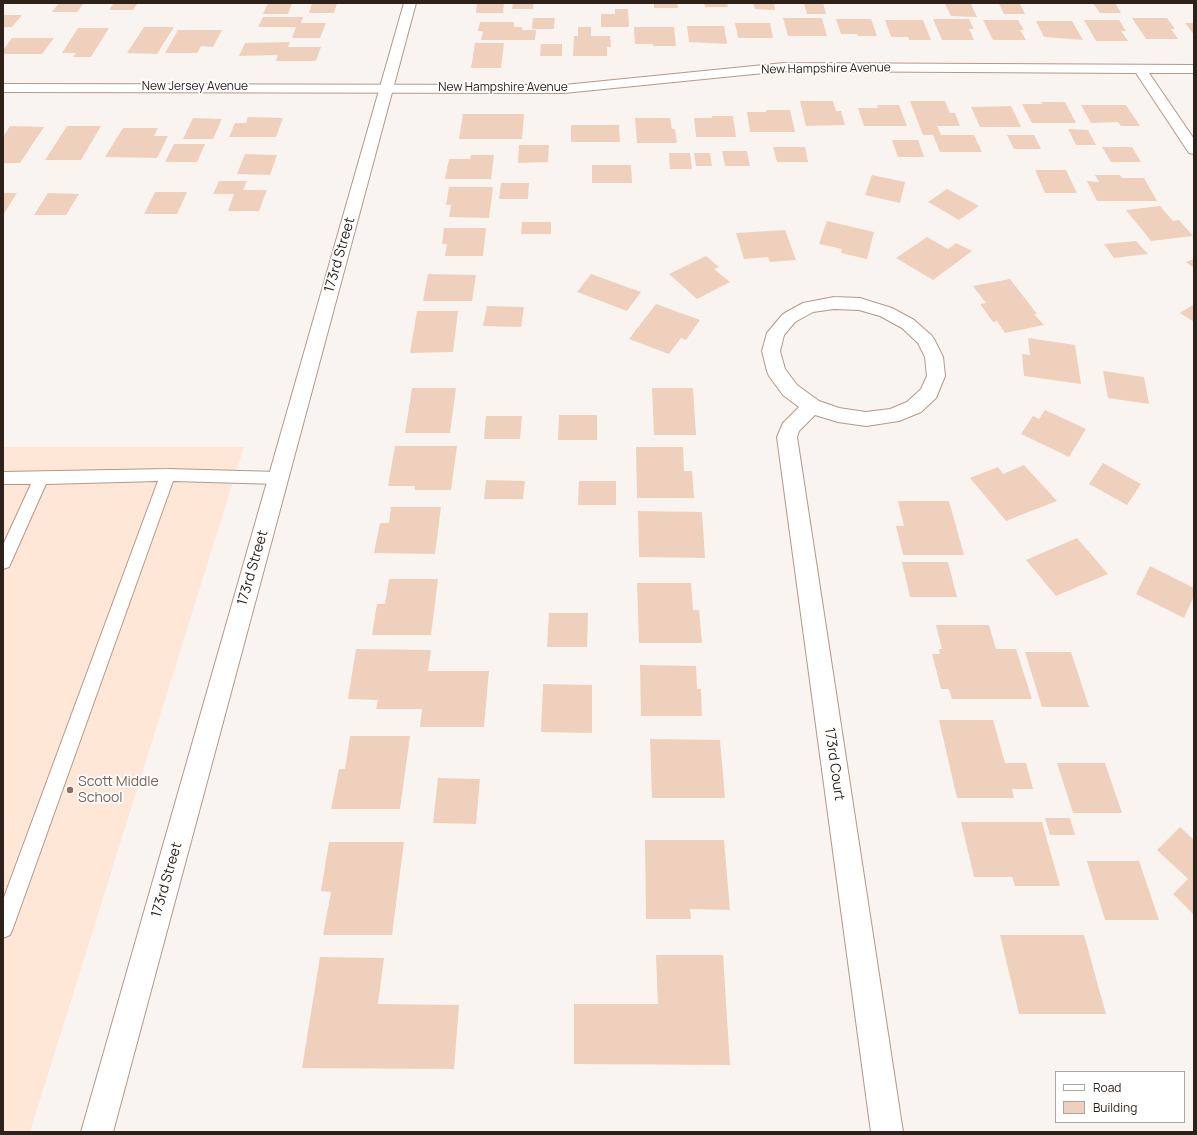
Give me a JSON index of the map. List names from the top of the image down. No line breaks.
{"streets":{"street":["New Hampshire Avenue","New Jersey Avenue","173rd Street","173rd Court"]},"crossings":[["New Hampshire Avenue","New Jersey Avenue"],["New Hampshire Avenue","173rd Street"],["New Jersey Avenue","173rd Street"]],"places":["Scott Middle School"],"legend":["Road","Building"]}
